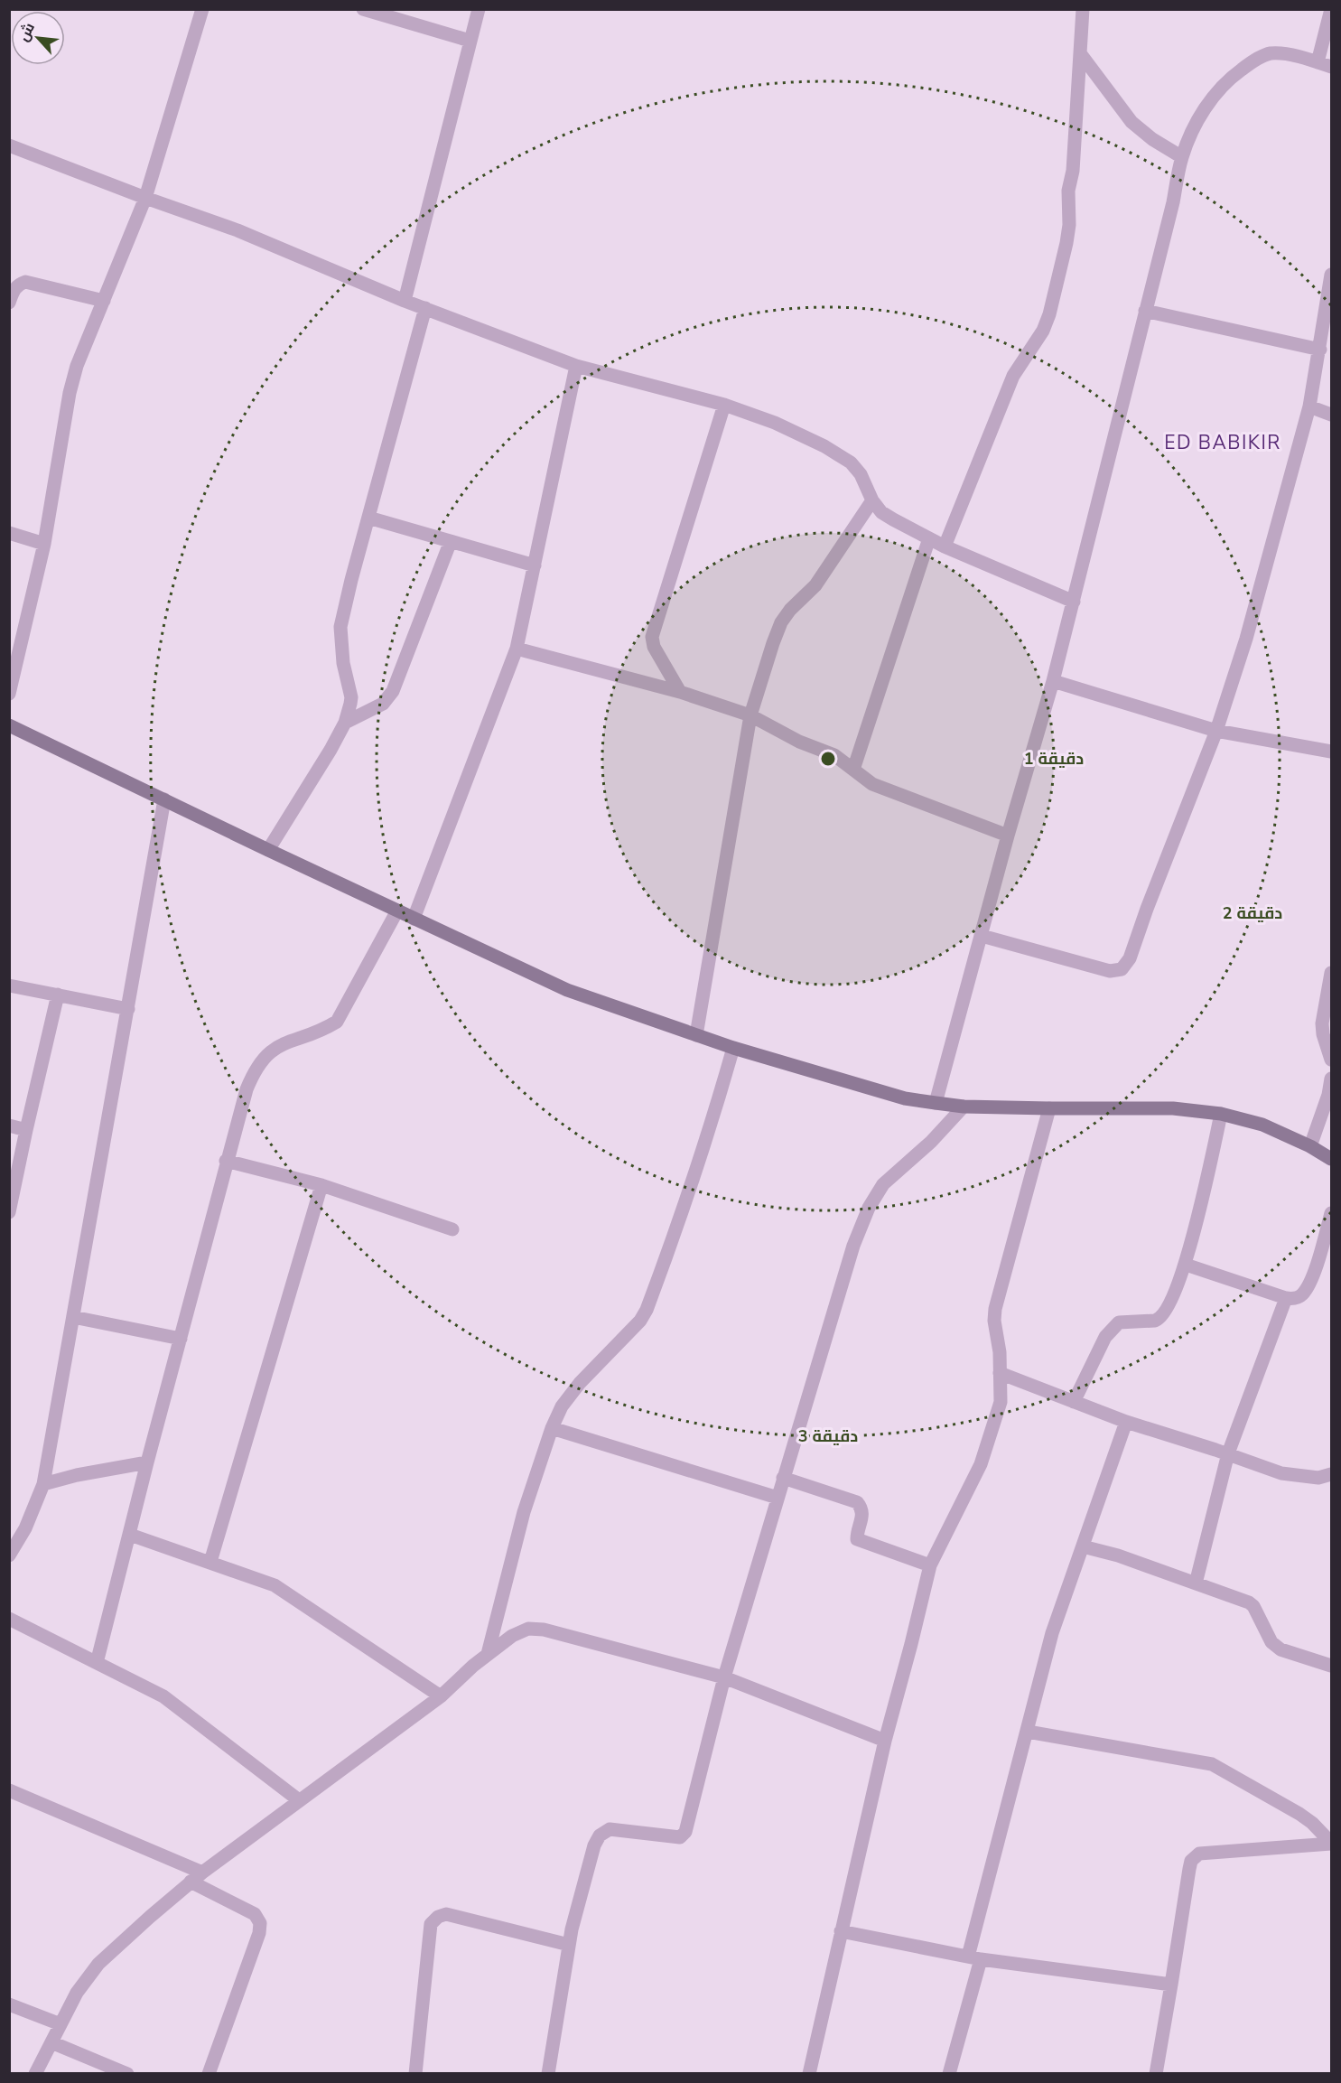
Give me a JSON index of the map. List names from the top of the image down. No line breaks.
{"districts":["ED BABIKIR"],"north":"top left","rings":["1 دقيقة","2 دقيقة","3 دقيقة"]}
